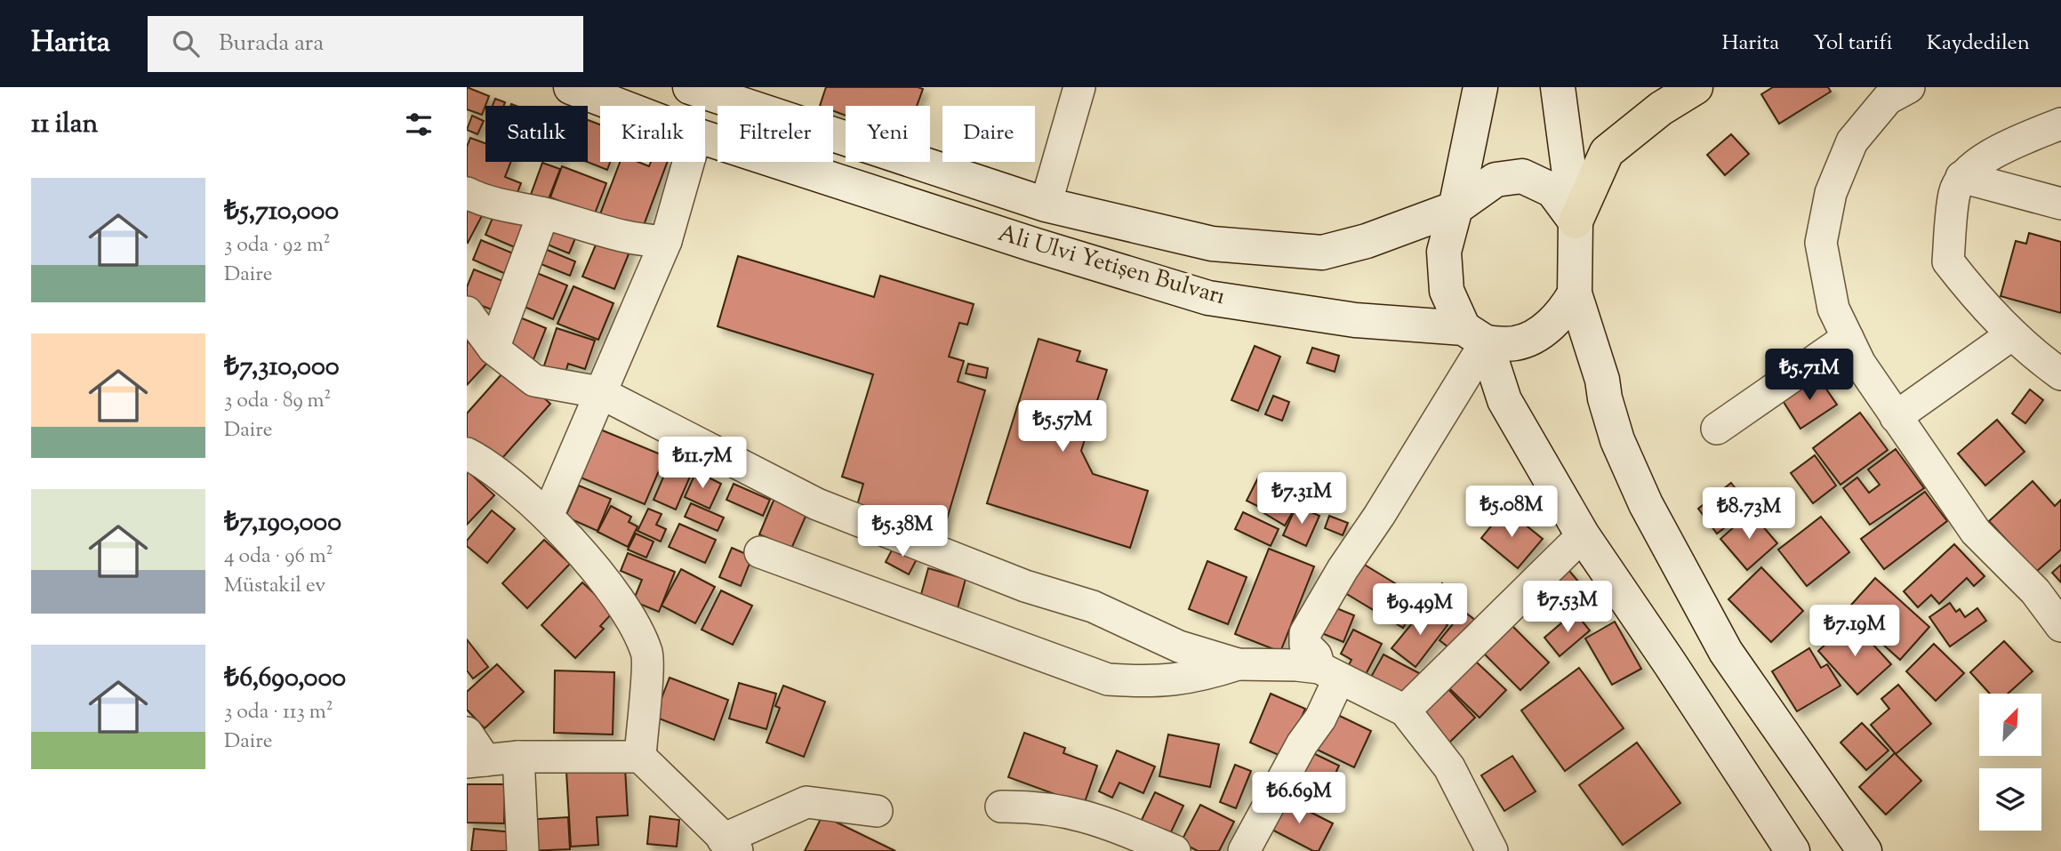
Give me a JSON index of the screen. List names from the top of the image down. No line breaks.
{"streets":{"main road":["Ali Ulvi Yetişen Bulvarı"]},"north":"top right","page":{"header":"Harita","search":"Burada ara","nav":["Harita","Yol tarifi","Kaydedilen"],"heading":"11 ilan","chip":["Satılık","Kiralık","Filtreler","Yeni","Daire"],"list":[{"name":"₺5,710,000","note":"3 oda · 92 m² · Daire"},{"name":"₺7,310,000","note":"3 oda · 89 m² · Daire"},{"name":"₺7,190,000","note":"4 oda · 96 m² · Müstakil ev"},{"name":"₺6,690,000","note":"3 oda · 113 m² · Daire"}],"price":["₺5.71M","₺5.57M","₺11.7M","₺7.31M","₺5.08M","₺8.73M","₺5.38M","₺7.53M","₺9.49M","₺7.19M","₺6.69M"]}}
